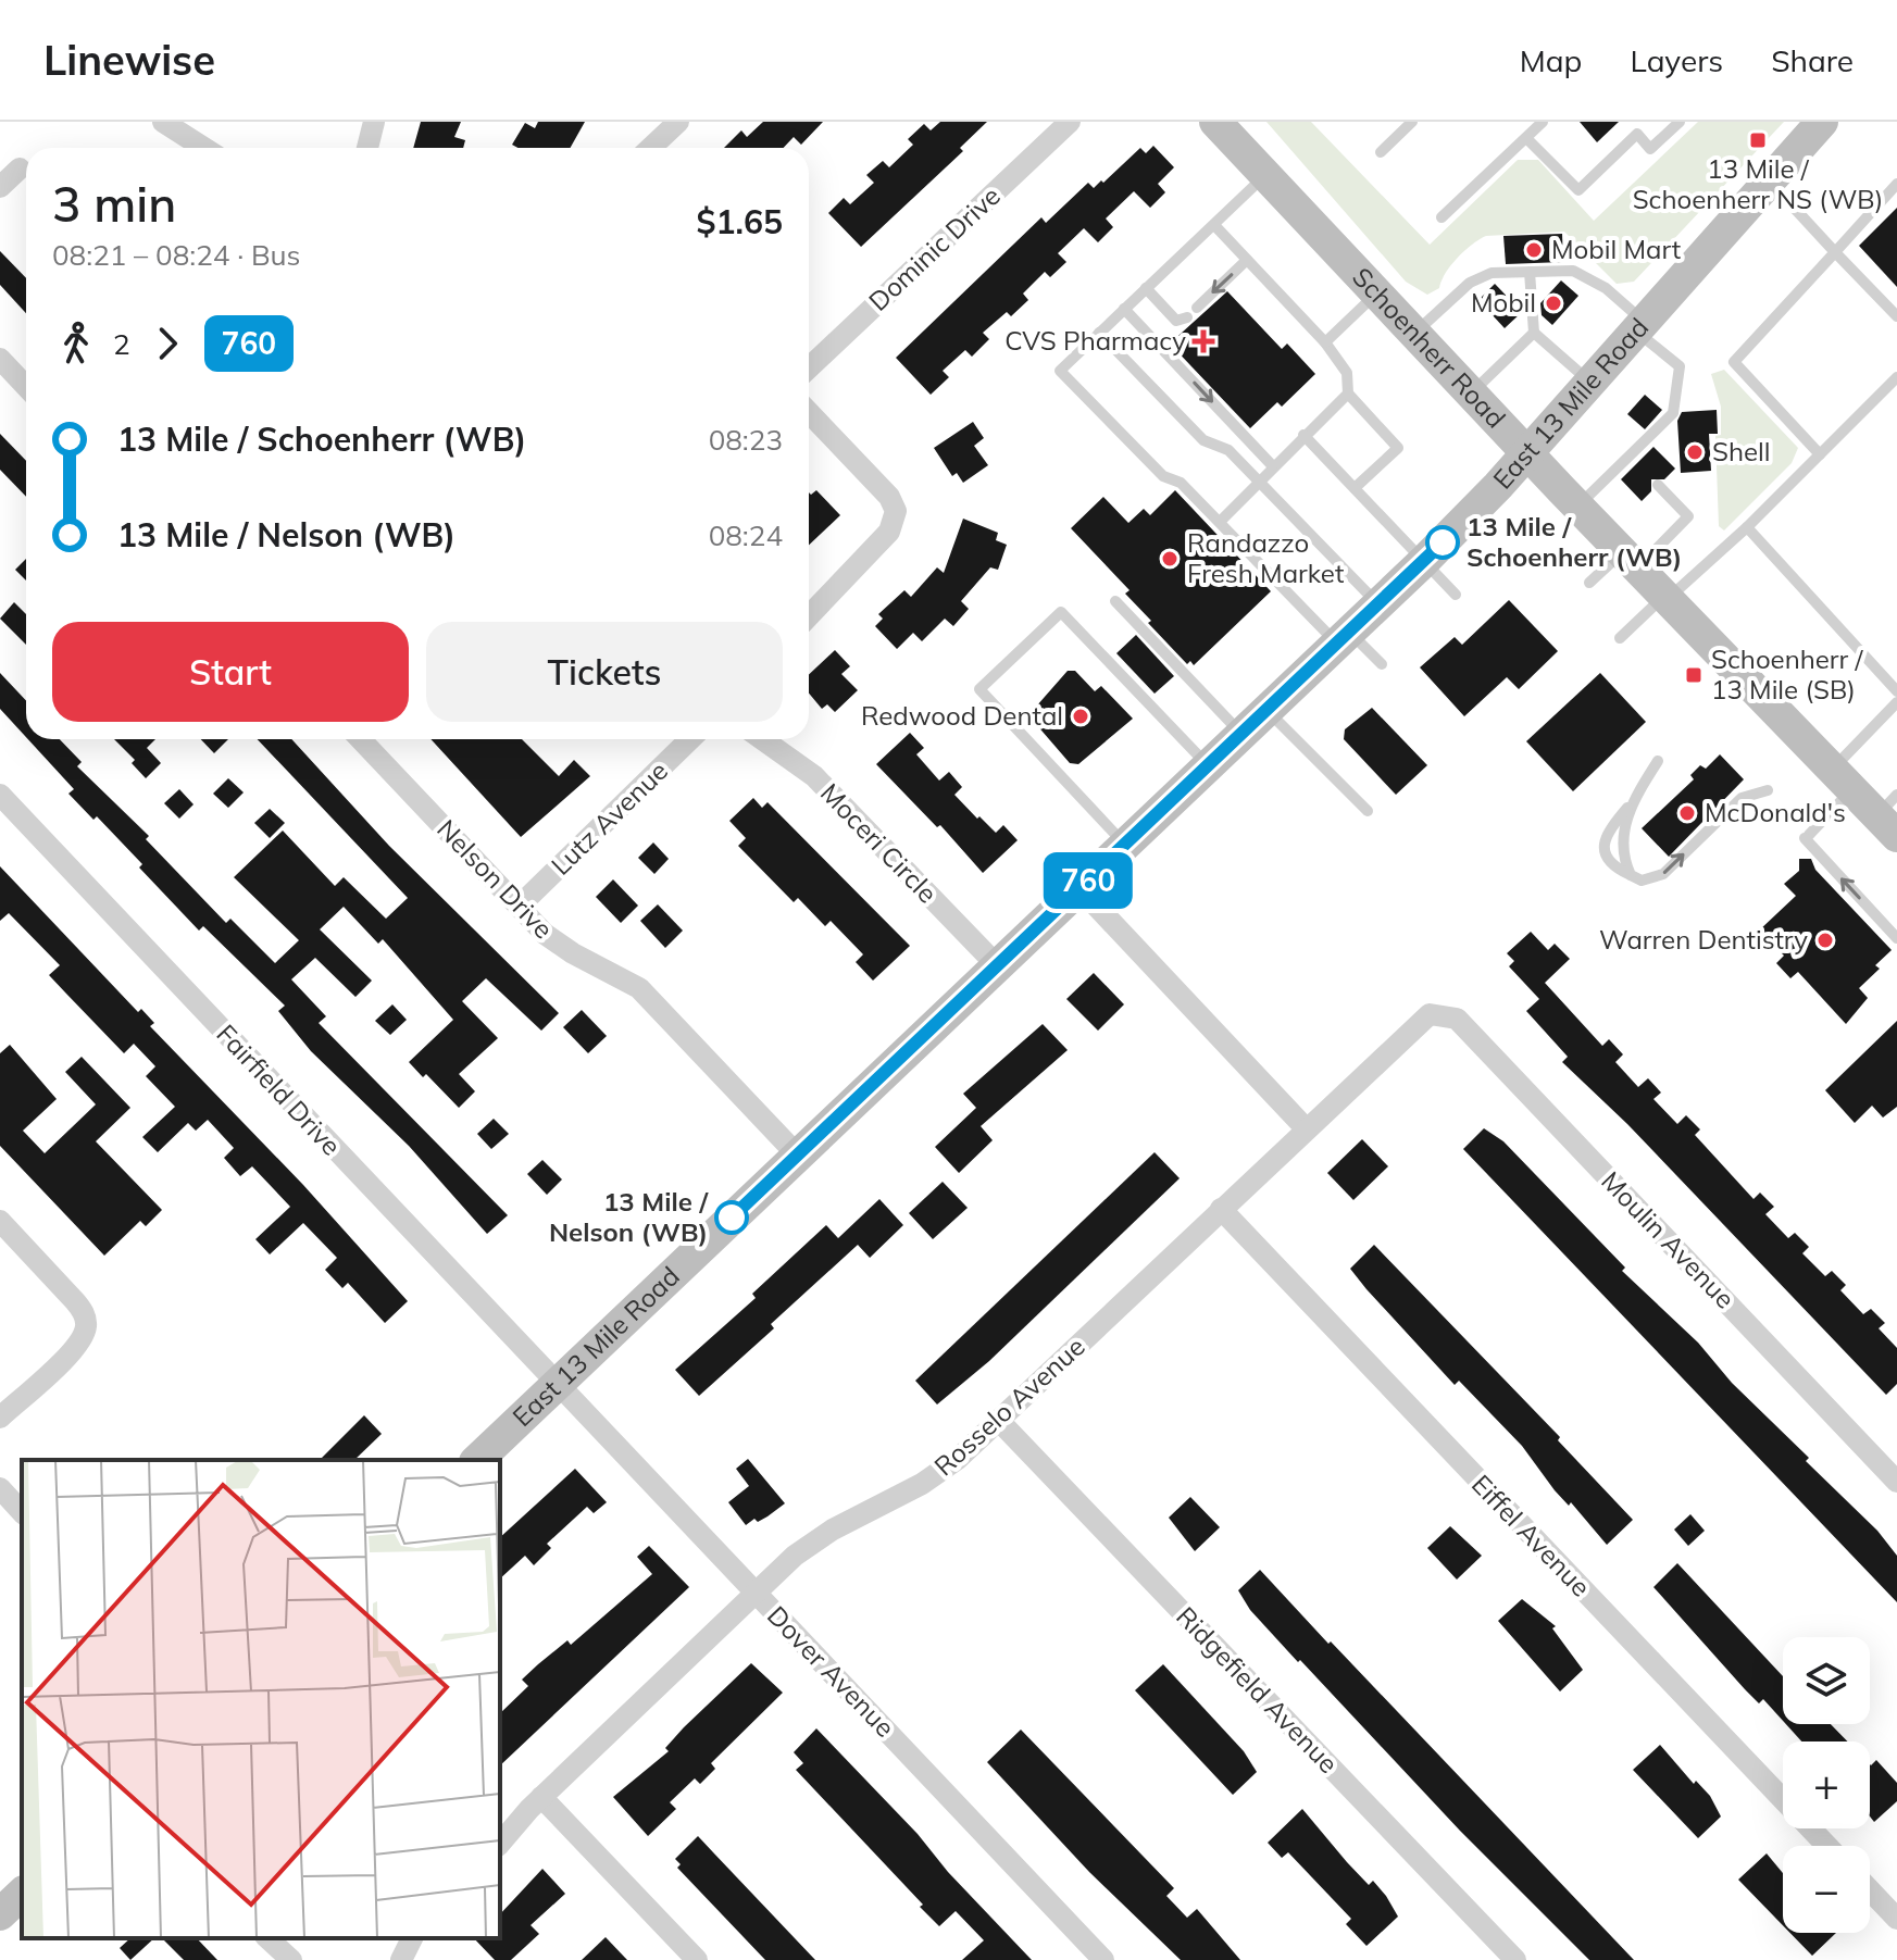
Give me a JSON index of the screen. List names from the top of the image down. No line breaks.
{"streets":{"main road":["Schoenherr Road","East 13 Mile Road"],"street":["Dominic Drive","Lutz Avenue","Moceri Circle","Nelson Drive","Fairfield Drive","Moulin Avenue","Rosselo Avenue","Eiffel Avenue","Dover Avenue","Ridgefield Avenue"]},"crossings":[["Schoenherr Road","East 13 Mile Road"],["East 13 Mile Road","Moceri Circle"],["East 13 Mile Road","Nelson Drive"],["East 13 Mile Road","Fairfield Drive"],["East 13 Mile Road","Dover Avenue"],["Lutz Avenue","Nelson Drive"],["Fairfield Drive","Dover Avenue"],["Moulin Avenue","Rosselo Avenue"],["Rosselo Avenue","Eiffel Avenue"],["Rosselo Avenue","Dover Avenue"],["Rosselo Avenue","Ridgefield Avenue"]],"places":{"transit":["13 Mile / Schoenherr NS (WB)","Schoenherr / 13 Mile (SB)"],"other":["Mobil Mart","Mobil","Shell","13 Mile / Schoenherr (WB)","Randazzo Fresh Market","Redwood Dental","McDonald's","Warren Dentistry","13 Mile / Nelson (WB)"],"health":["CVS Pharmacy"]},"lines":["bus line 760"],"page":{"header":"Linewise","nav":["Map","Layers","Share"],"on_map":"760","heading":["3 min","08:21 – 08:24 · Bus","$1.65"],"legs":["2","760"],"list":[{"name":"13 Mile / Schoenherr (WB)","value":"08:23"},{"name":"13 Mile / Nelson (WB)","value":"08:24"}],"buttons":["Start","Tickets"],"map_buttons":["+","−"]}}
